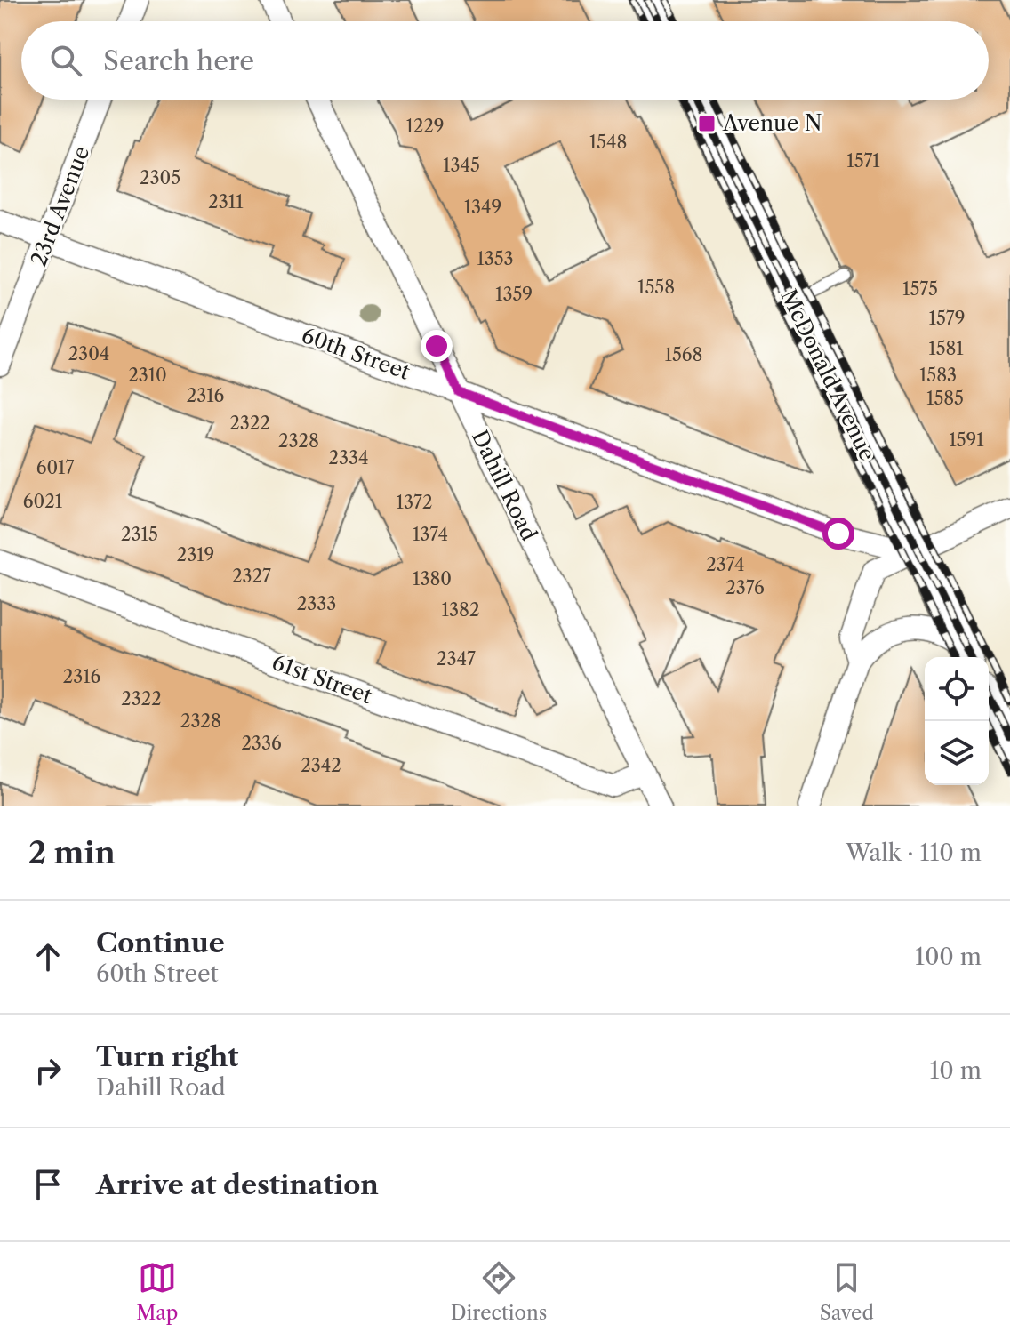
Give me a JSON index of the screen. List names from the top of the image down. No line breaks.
{"streets":{"main road":["McDonald Avenue"],"street":["23rd Avenue","60th Street","Dahill Road","61st Street"]},"crossings":[["23rd Avenue","60th Street"],["60th Street","McDonald Avenue"],["60th Street","Dahill Road"],["Dahill Road","61st Street"]],"places":{"transit":["Avenue N"]},"house_numbers":["1229","1548","1571","1345","2305","2311","1349","1353","1558","1575","1359","1579","1581","2304","1568","2310","1583","2316","1585","2322","1591","2328","2334","6017","6021","1372","2315","1374","2319","2374","2327","1380","2376","2333","1382","2347","2316","2322","2328","2336","2342"],"page":{"search":"Search here","heading":["2 min","Walk · 110 m"],"list":[["Continue","60th Street","100 m"],["Turn right","Dahill Road","10 m"],"Arrive at destination"],"nav":["Map","Directions","Saved"]}}
